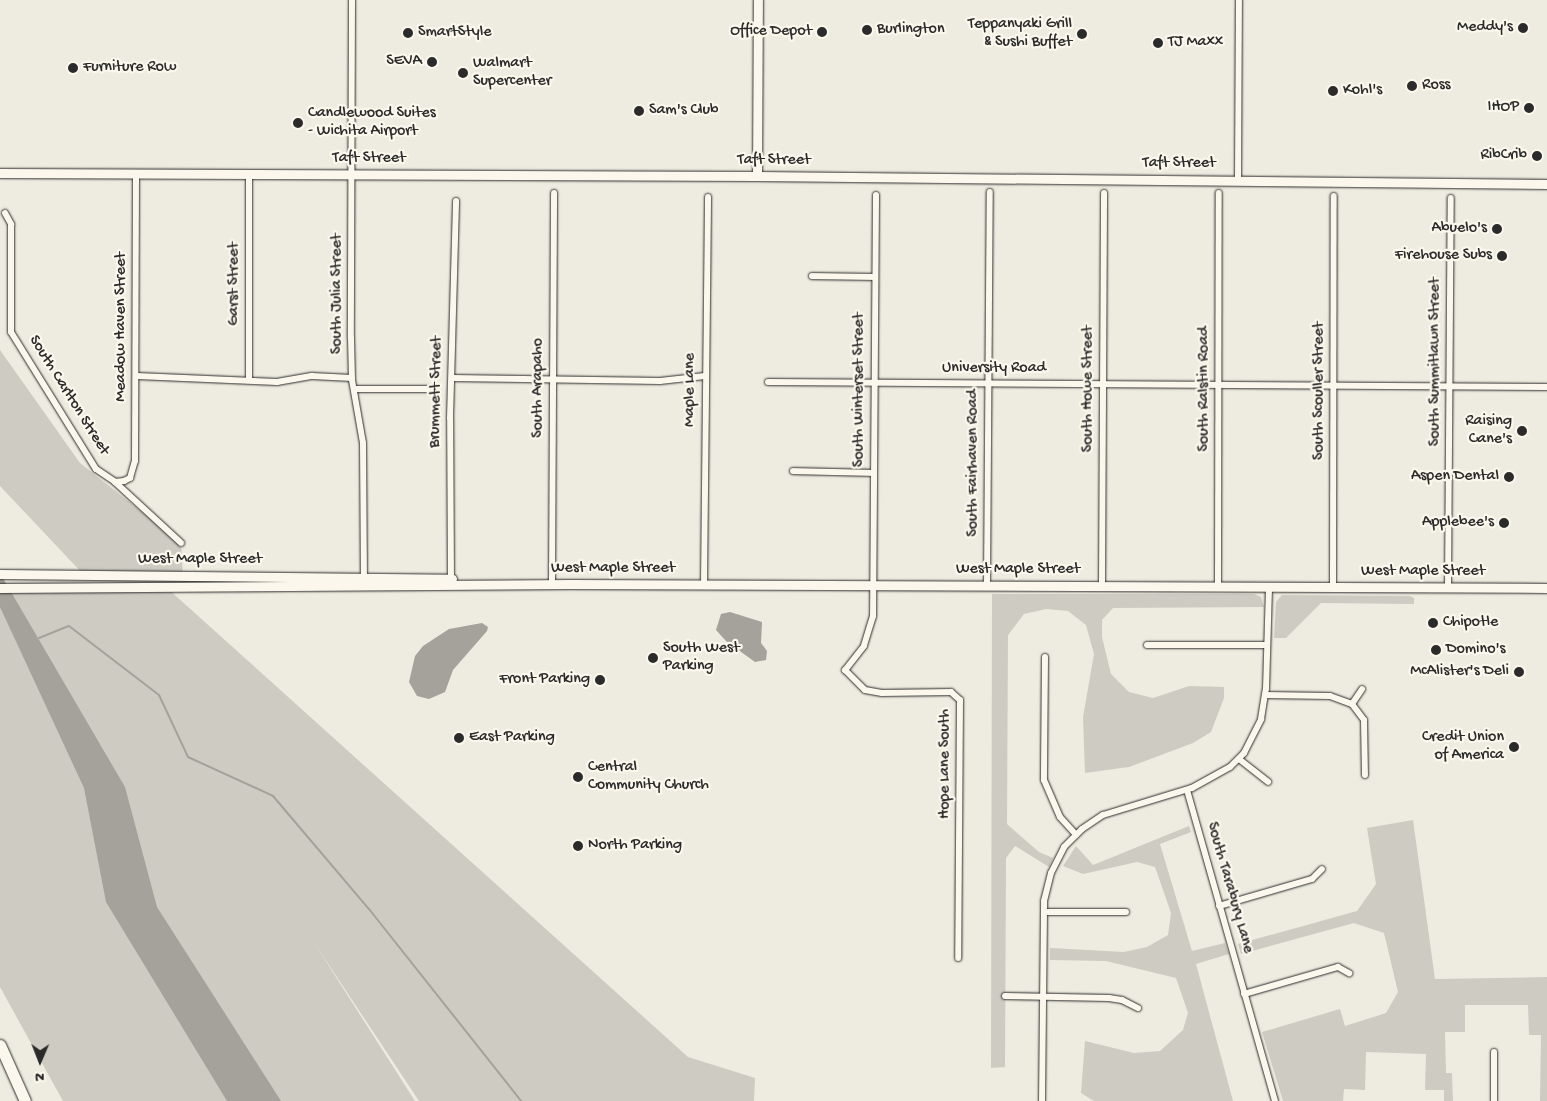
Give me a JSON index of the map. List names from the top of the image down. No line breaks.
{"streets":{"main road":["Taft Street","West Maple Street"],"street":["Garst Street","South Julia Street","Meadow Haven Street","South Summitlawn Street","University Road","South Arapaho","South Howe Street","South Ralstin Road","Maple Lane","South Winterset Street","South Scouller Street","Brummett Street","South Carlton Street","South Fairhaven Road","Hope Lane South","South Tarabury Lane"]},"crossings":[["Taft Street","Garst Street"],["Taft Street","South Julia Street"],["Taft Street","Meadow Haven Street"],["South Julia Street","West Maple Street"],["Meadow Haven Street","South Carlton Street"],["South Summitlawn Street","University Road"],["South Summitlawn Street","West Maple Street"],["University Road","South Howe Street"],["University Road","South Ralstin Road"],["University Road","South Winterset Street"],["University Road","South Scouller Street"],["University Road","South Fairhaven Road"],["South Arapaho","West Maple Street"],["South Howe Street","West Maple Street"],["South Ralstin Road","West Maple Street"],["Maple Lane","West Maple Street"],["South Winterset Street","West Maple Street"],["South Winterset Street","Hope Lane South"],["South Scouller Street","West Maple Street"],["Brummett Street","West Maple Street"],["South Fairhaven Road","West Maple Street"],["West Maple Street","Hope Lane South"]],"places":["Meddy's","Burlington","Office Depot","SmartStyle","Teppanyaki Grill & Sushi Buffet","TJ Maxx","SEVA","Furniture Row","Walmart Supercenter","Ross","Kohl's","IHOP","Sam's Club","Candlewood Suites - Wichita Airport","RibCrib","Abuelo's","Firehouse Subs","Raising Cane's","Aspen Dental","Applebee's","Chipotle","Domino's","South West Parking","McAlister's Deli","Front Parking","East Parking","Credit Union of America","Central Community Church","North Parking"],"north":"bottom"}
